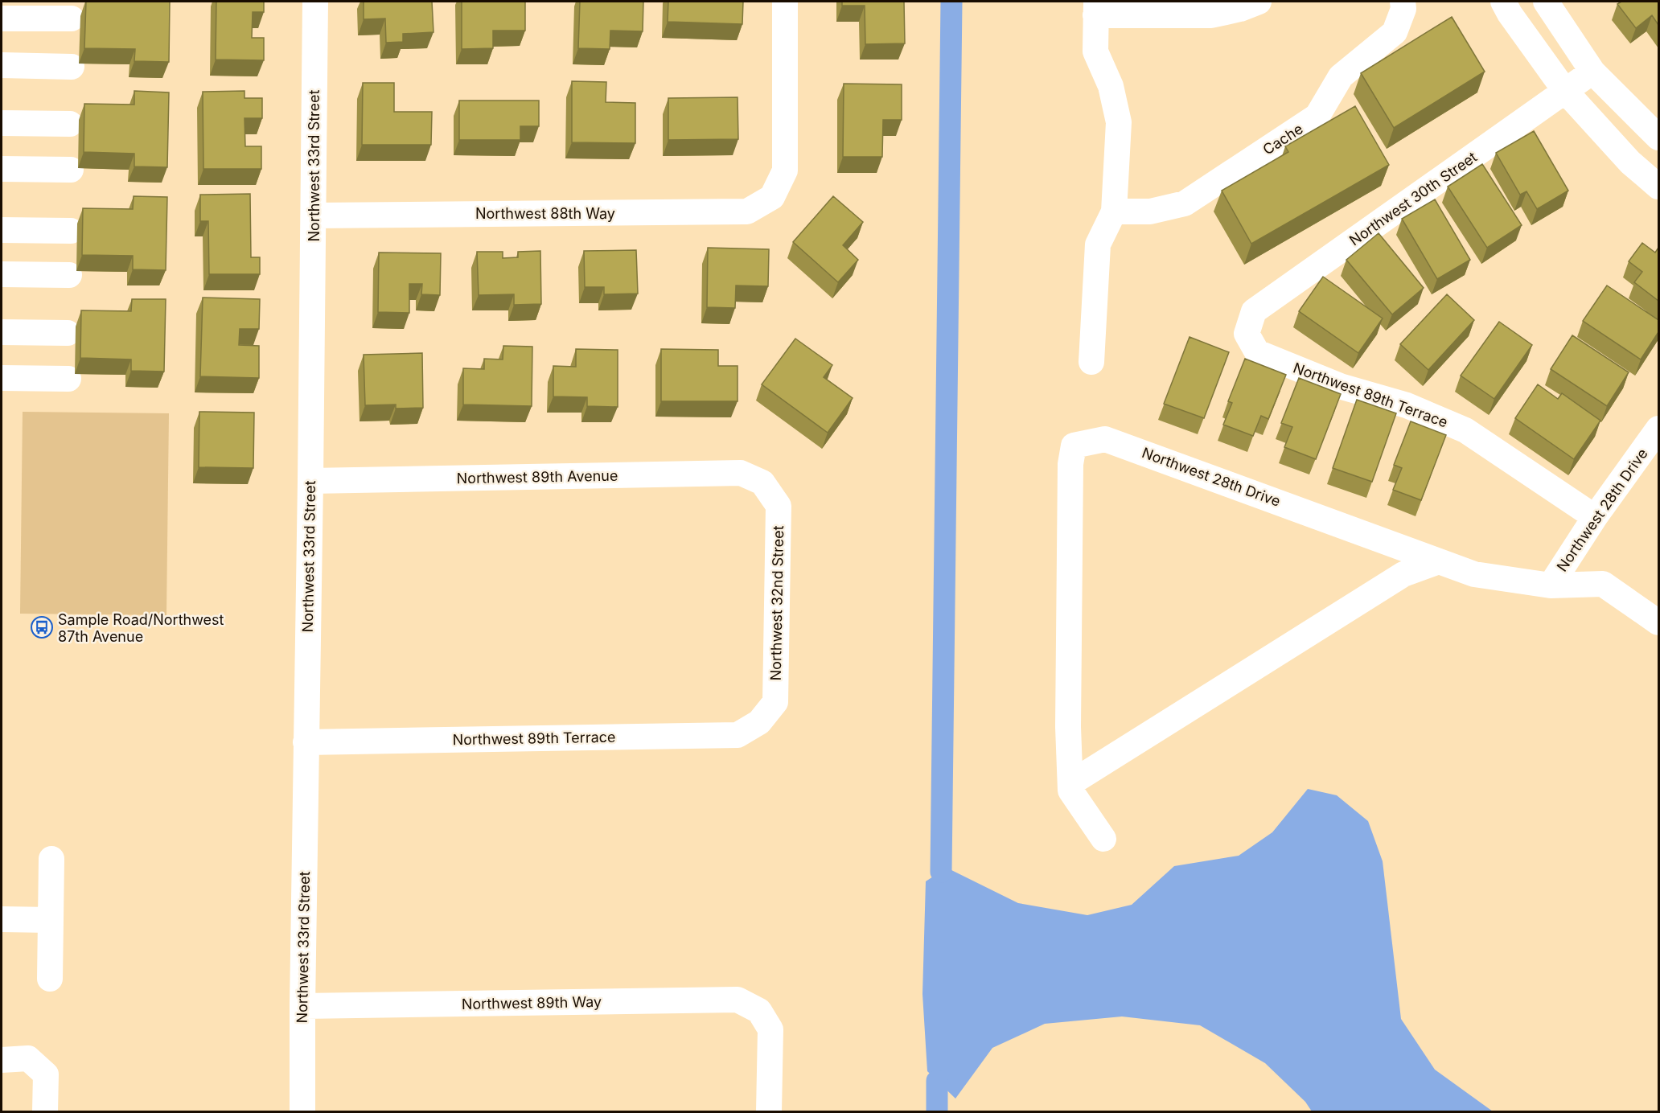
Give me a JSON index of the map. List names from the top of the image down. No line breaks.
{"streets":{"street":["Cache","Northwest 33rd Street","Northwest 30th Street","Northwest 88th Way","Northwest 89th Terrace","Northwest 89th Avenue","Northwest 28th Drive","Northwest 32nd Street","Northwest 89th Way"]},"crossings":[["Northwest 33rd Street","Northwest 88th Way"],["Northwest 33rd Street","Northwest 89th Terrace"],["Northwest 33rd Street","Northwest 89th Avenue"],["Northwest 33rd Street","Northwest 89th Way"],["Northwest 30th Street","Northwest 89th Terrace"],["Northwest 89th Terrace","Northwest 28th Drive"],["Northwest 89th Terrace","Northwest 32nd Street"],["Northwest 89th Avenue","Northwest 32nd Street"]],"places":{"bus stop":["Sample Road/Northwest 87th Avenue"]}}
